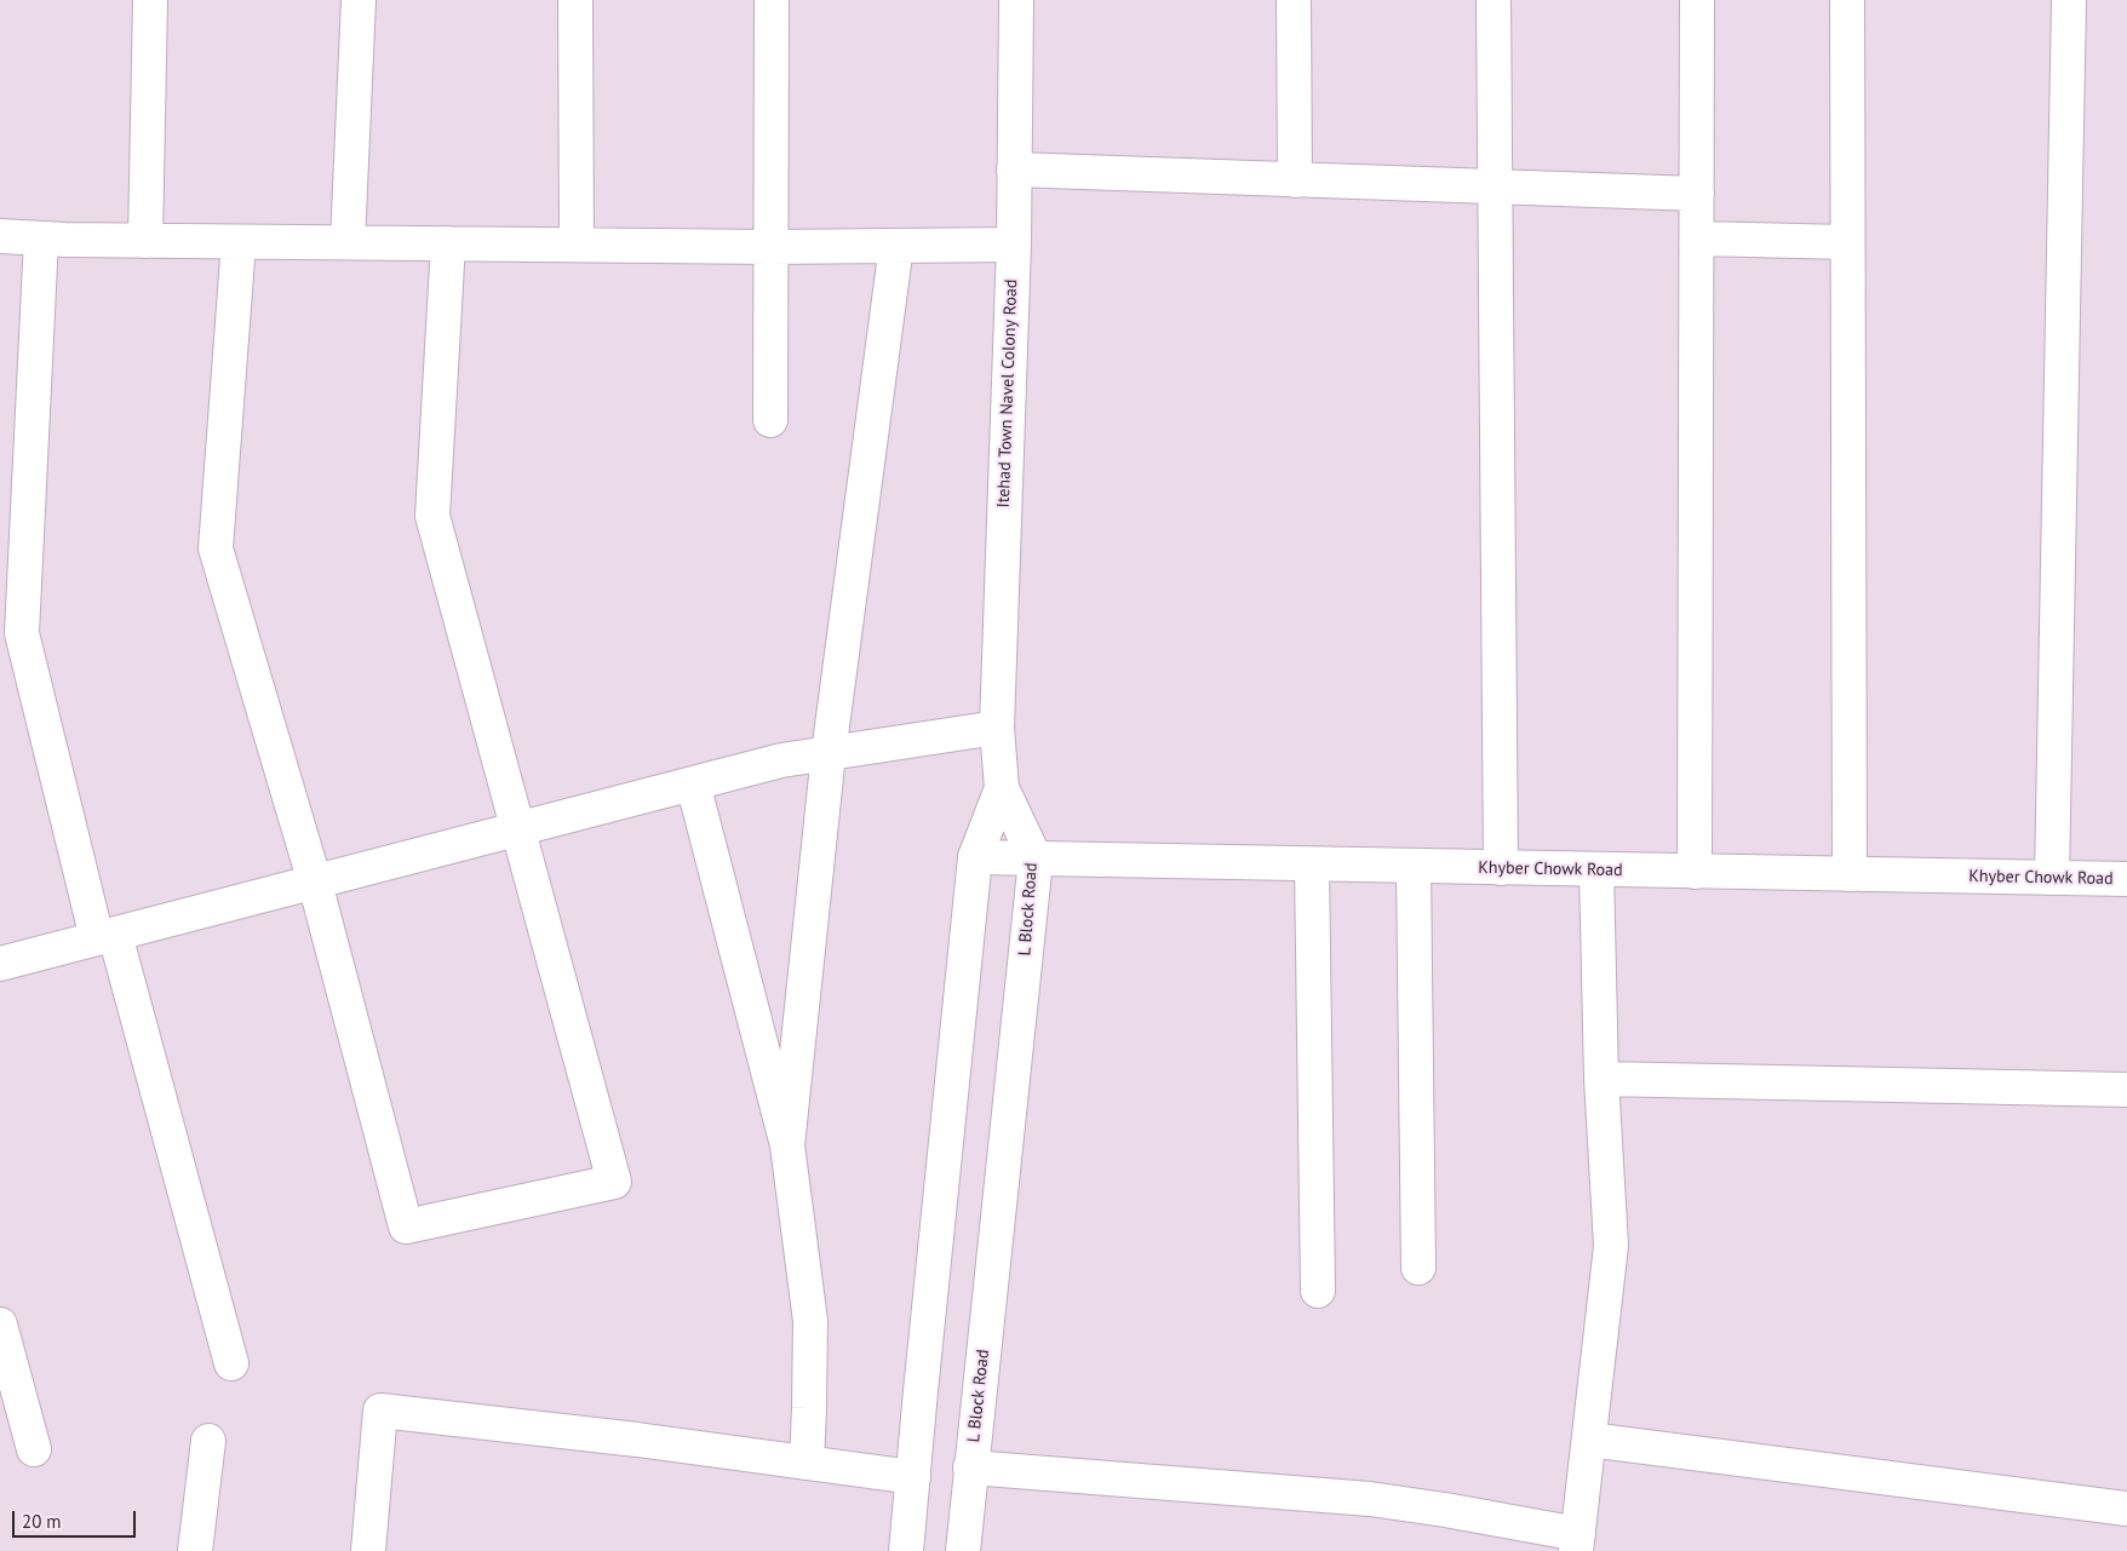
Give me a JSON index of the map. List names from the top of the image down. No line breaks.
{"streets":{"street":["Itehad Town Navel Colony Road","Khyber Chowk Road","L Block Road"]},"crossings":[["Itehad Town Navel Colony Road","L Block Road"],["Khyber Chowk Road","L Block Road"]],"scale_bar":"20 m"}
